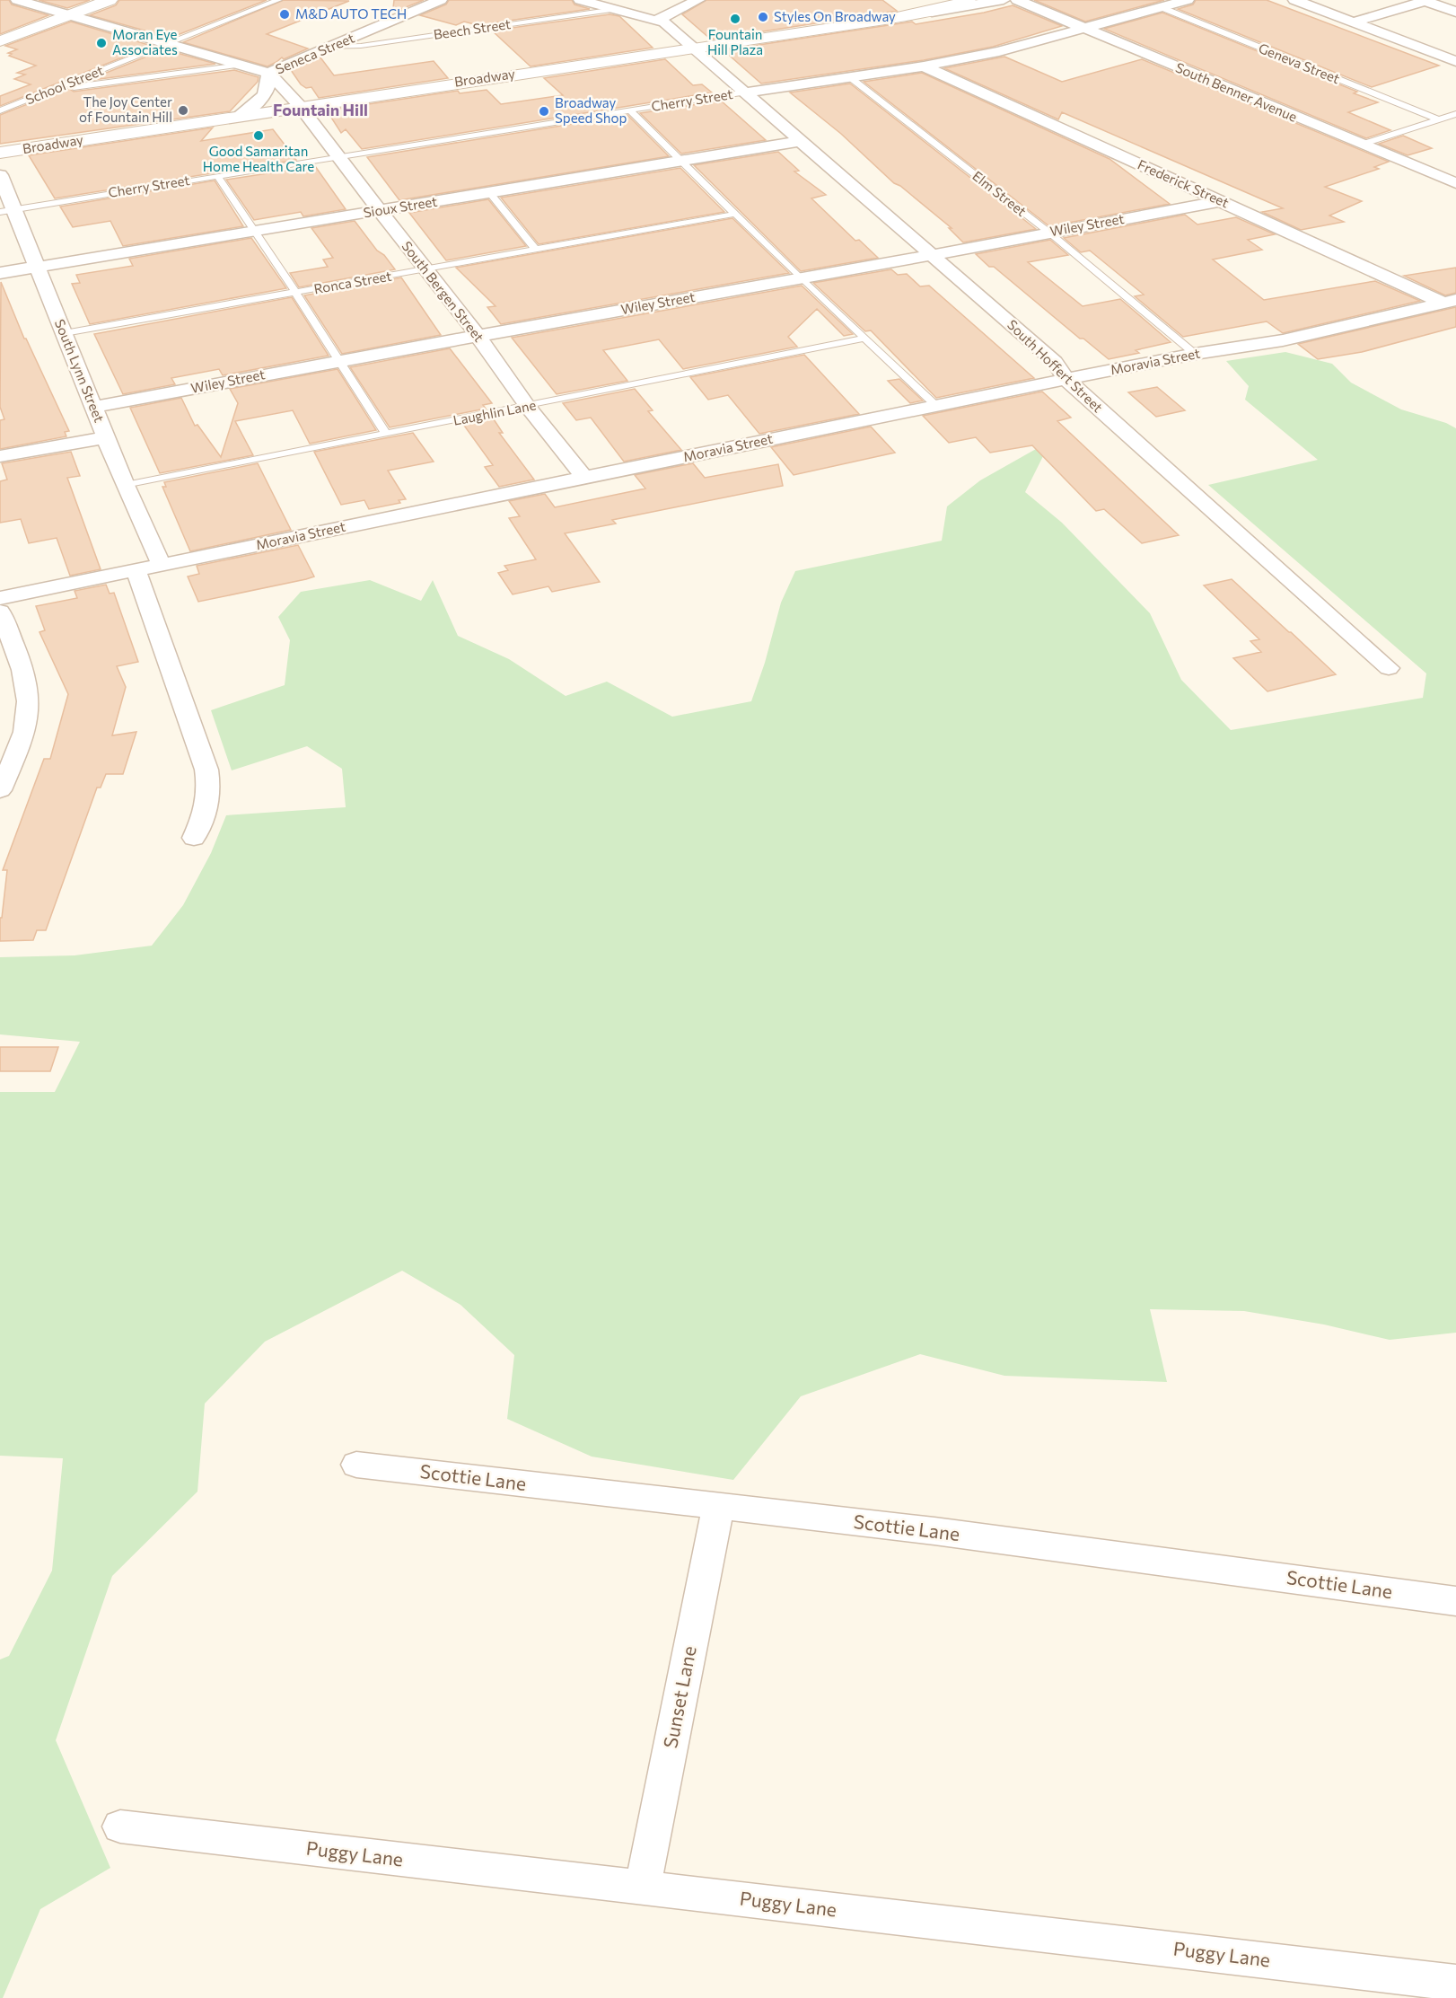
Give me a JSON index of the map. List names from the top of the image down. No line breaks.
{"streets":{"main road":["Broadway"],"street":["Seneca Street","South Benner Avenue","Cherry Street","Frederick Street","Sioux Street","Wiley Street","South Bergen Street","Moravia Street","South Hoffert Street","South Lynn Street","Scottie Lane","Sunset Lane","Puggy Lane"],"lane":["Beech Street","Geneva Street","School Street","Elm Street","Ronca Street","Laughlin Lane"]},"crossings":[["Beech Street","Seneca Street"],["Beech Street","South Hoffert Street"],["Seneca Street","Broadway"],["Seneca Street","South Bergen Street"],["Geneva Street","Cherry Street"],["Broadway","South Bergen Street"],["Broadway","South Hoffert Street"],["South Benner Avenue","Cherry Street"],["Cherry Street","Frederick Street"],["Cherry Street","Elm Street"],["Cherry Street","South Bergen Street"],["Cherry Street","South Hoffert Street"],["Cherry Street","South Lynn Street"],["Frederick Street","Wiley Street"],["Frederick Street","Moravia Street"],["Elm Street","Wiley Street"],["Elm Street","Moravia Street"],["Sioux Street","South Bergen Street"],["Sioux Street","South Hoffert Street"],["Sioux Street","South Lynn Street"],["Wiley Street","South Bergen Street"],["Wiley Street","South Hoffert Street"],["Wiley Street","South Lynn Street"],["Ronca Street","South Bergen Street"],["Ronca Street","South Lynn Street"],["South Bergen Street","Moravia Street"],["South Bergen Street","Laughlin Lane"],["Moravia Street","South Hoffert Street"],["Moravia Street","South Lynn Street"],["South Lynn Street","Laughlin Lane"],["Scottie Lane","Sunset Lane"],["Sunset Lane","Puggy Lane"]],"districts":["Fountain Hill"],"places":["M&D AUTO TECH","Styles On Broadway","Fountain Hill Plaza","Moran Eye Associates","The Joy Center of Fountain Hill","Broadway Speed Shop","Good Samaritan Home Health Care"]}
